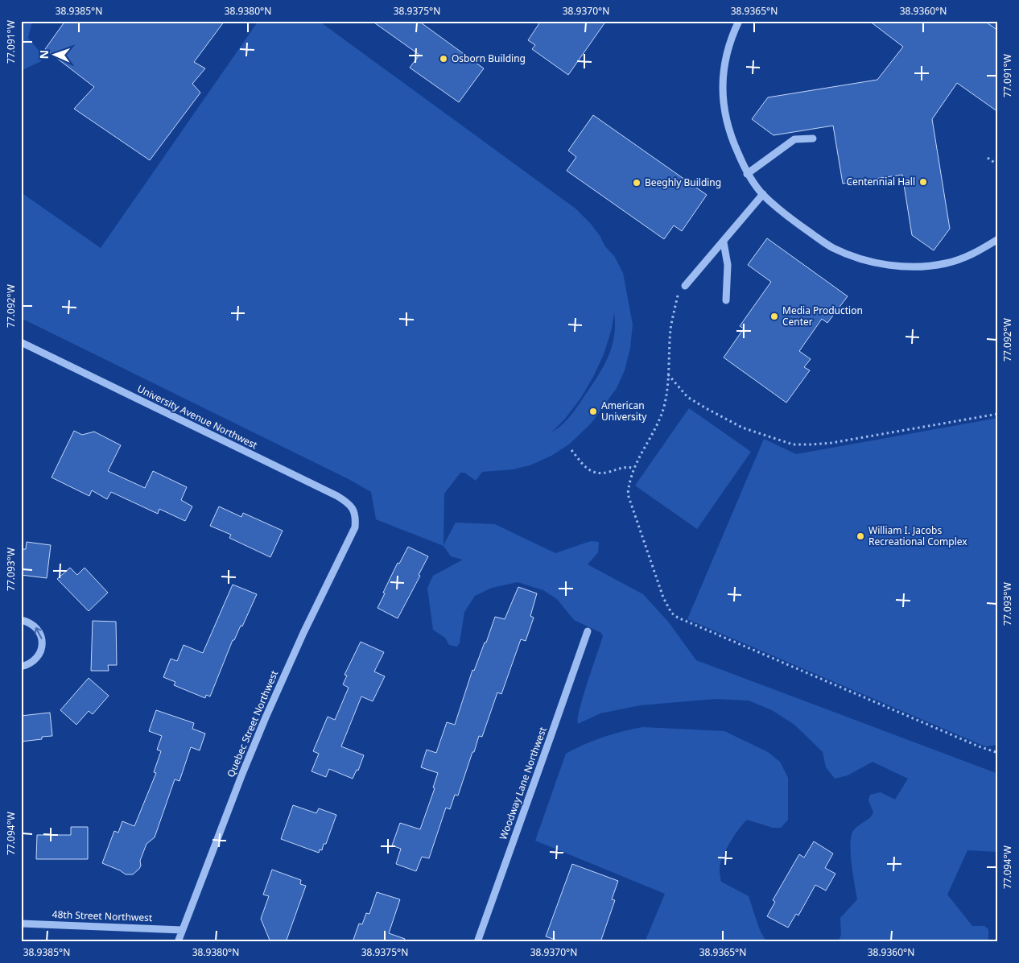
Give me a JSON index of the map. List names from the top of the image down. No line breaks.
{"streets":{"street":["University Avenue Northwest","Quebec Street Northwest","Woodway Lane Northwest","48th Street Northwest"]},"crossings":[["University Avenue Northwest","Quebec Street Northwest"],["Quebec Street Northwest","48th Street Northwest"]],"places":["Osborn Building","Centennial Hall","Beeghly Building","Media Production Center","American University","William I. Jacobs Recreational Complex"],"north":"left","coordinates":["38.9385°N","38.9380°N","38.9375°N","38.9370°N","38.9365°N","38.9360°N","77.091°W","77.092°W","77.093°W","77.094°W"]}
